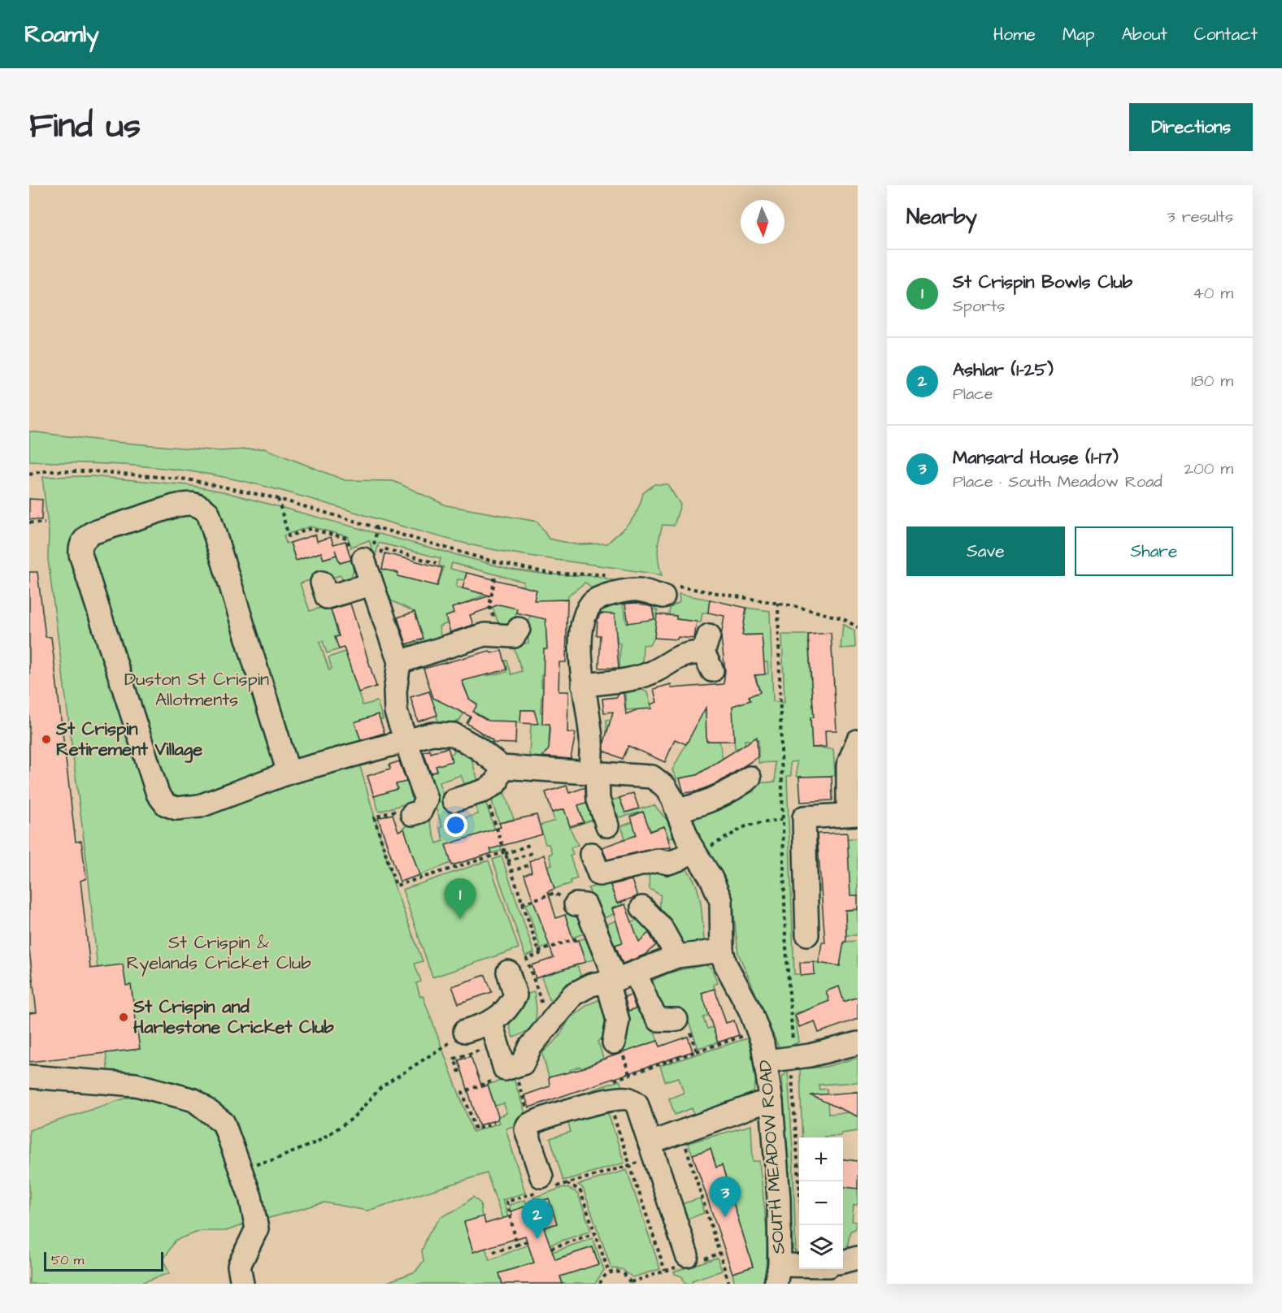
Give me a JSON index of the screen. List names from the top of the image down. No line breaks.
{"streets":{"street":["SOUTH MEADOW ROAD"]},"parks":["Duston St Crispin Allotments","St Crispin & Ryelands Cricket Club"],"places":["St Crispin Retirement Village","St Crispin and Harlestone Cricket Club"],"scale_bar":"50 m","north":"bottom","page":{"header":"Roamly","nav":["Home","Map","About","Contact"],"title":"Find us","buttons":["Directions",["Save","Share"]],"heading":["Nearby","3 results"],"list":[{"mark":"1","name":"St Crispin Bowls Club","note":"Sports","value":"40 m"},{"mark":"2","name":"Ashlar (1-25)","note":"Place","value":"180 m"},{"mark":"3","name":"Mansard House (1-17)","note":"Place · South Meadow Road","value":"200 m"}],"pins":["1","3","2"],"map_buttons":["+","−"],"scale":"50 m"}}
